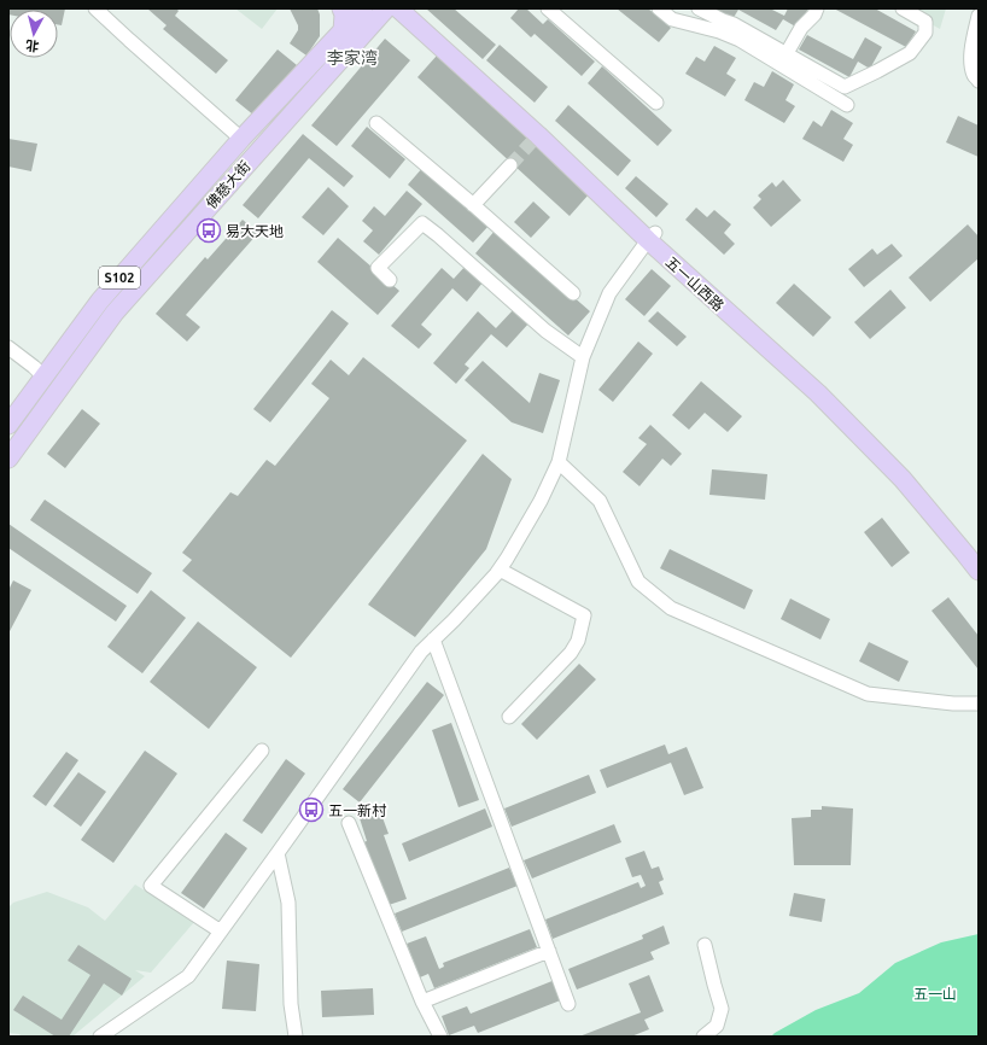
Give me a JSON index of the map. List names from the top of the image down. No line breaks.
{"streets":{"main road":["佛慈大街","S102","五一山西路"]},"districts":["李家湾"],"parks":["五一山"],"places":{"bus stop":["易大天地","五一新村"]},"north":"bottom"}
